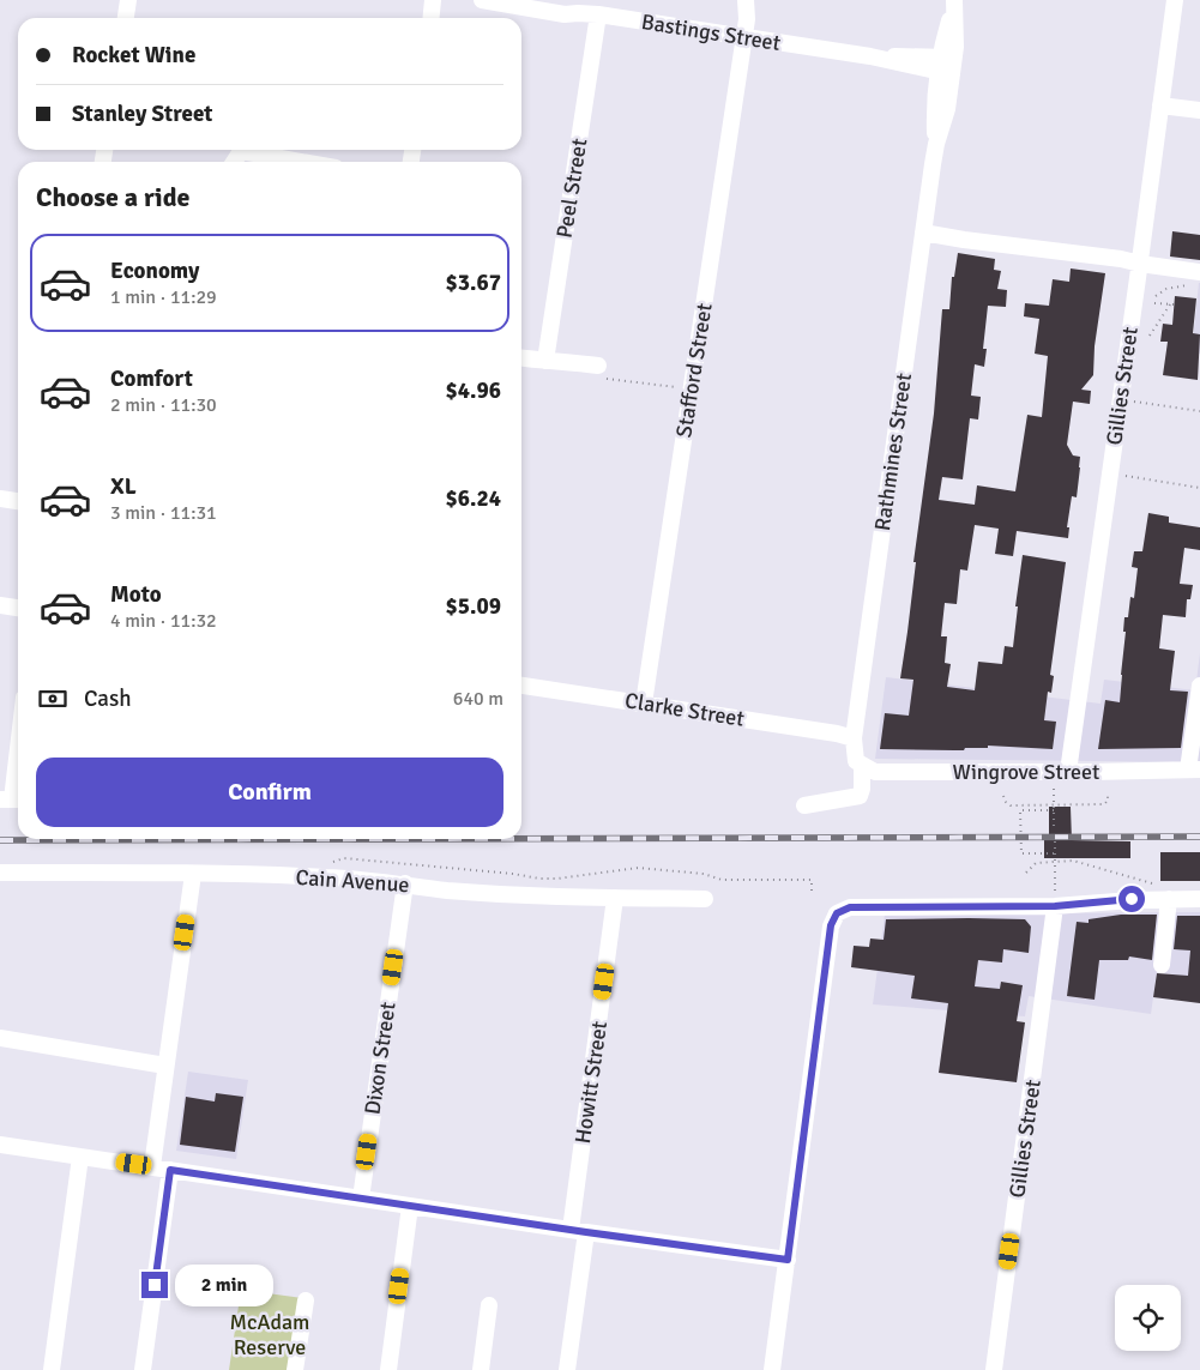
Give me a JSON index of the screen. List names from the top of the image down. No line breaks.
{"streets":{"street":["Bastings Street","Peel Street","Stafford Street","Gillies Street","Rathmines Street","Clarke Street","Wingrove Street","Cain Avenue","Dixon Street","Howitt Street"]},"crossings":[["Bastings Street","Peel Street"],["Bastings Street","Stafford Street"],["Bastings Street","Rathmines Street"],["Stafford Street","Clarke Street"],["Gillies Street","Wingrove Street"],["Rathmines Street","Clarke Street"],["Rathmines Street","Wingrove Street"],["Cain Avenue","Dixon Street"],["Cain Avenue","Howitt Street"]],"parks":["McAdam Reserve"],"page":{"banner":["Rocket Wine","Stanley Street"],"heading":"Choose a ride","list":[{"name":"Economy","note":"1 min · 11:29","value":"$3.67"},{"name":"Comfort","note":"2 min · 11:30","value":"$4.96"},{"name":"XL","note":"3 min · 11:31","value":"$6.24"},{"name":"Moto","note":"4 min · 11:32","value":"$5.09"}],"pay":["Cash","640 m"],"buttons":"Confirm","bubble":"2 min"}}
